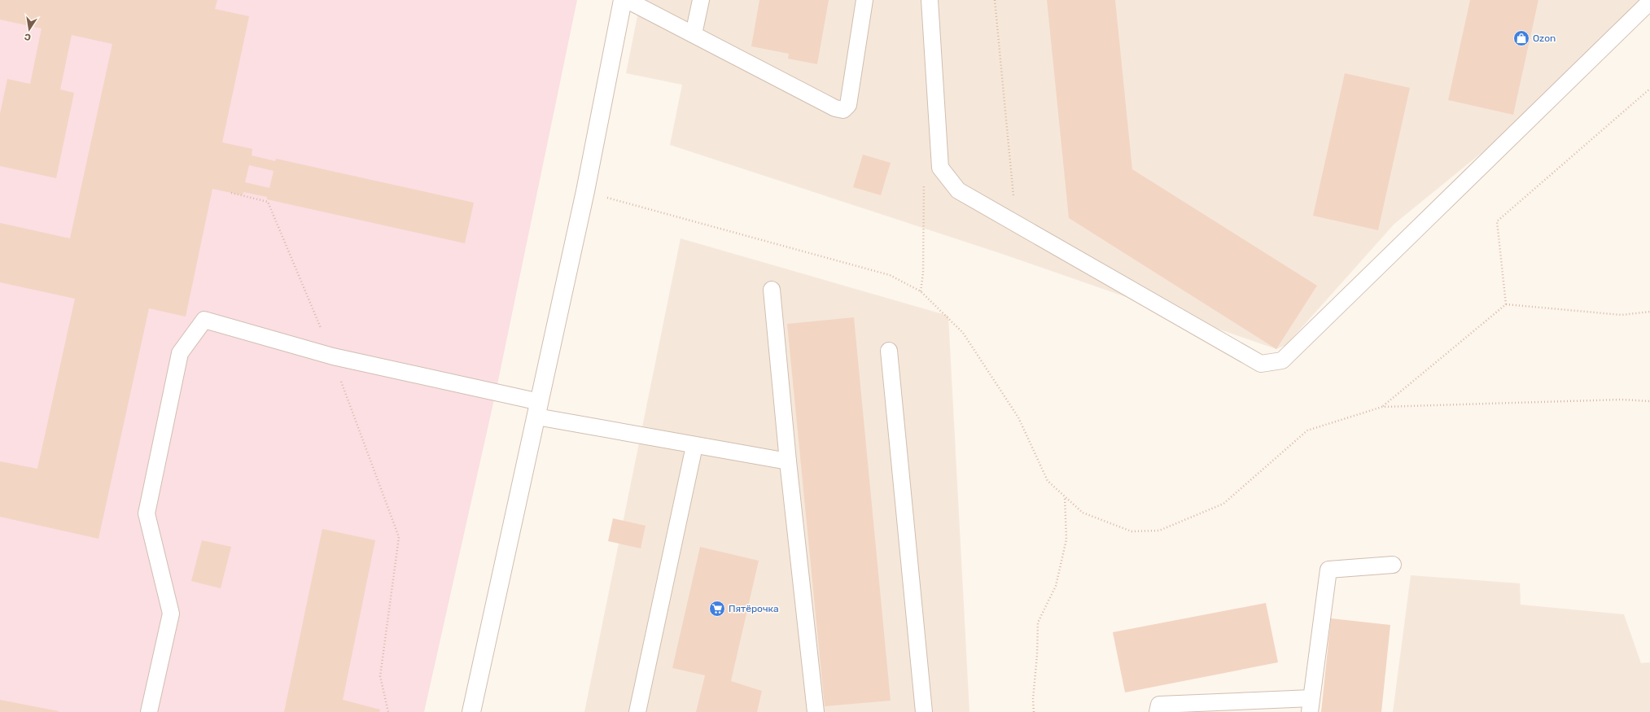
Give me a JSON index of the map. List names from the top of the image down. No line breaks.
{"places":{"shop":["Ozon"],"supermarket":["Пятёрочка"]},"north":"bottom"}
